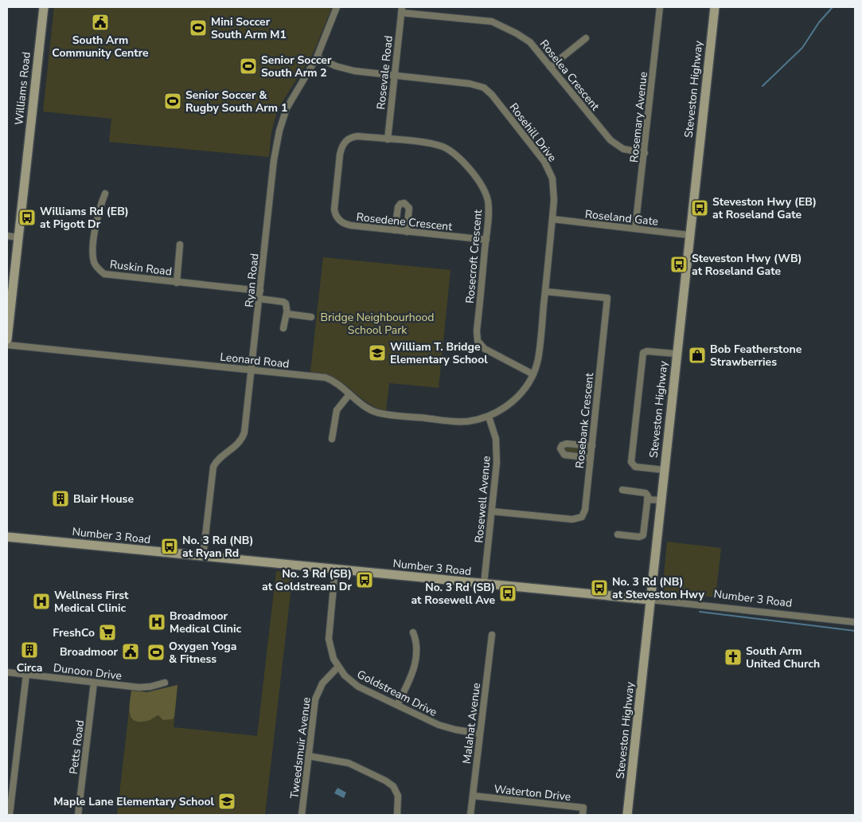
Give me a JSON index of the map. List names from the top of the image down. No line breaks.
{"streets":{"main road":["Williams Road","Steveston Highway","Number 3 Road"],"street":["Rosevale Road","Roselea Crescent","Rosemary Avenue","Rosehill Drive","Roseland Gate","Rosedene Crescent","Rosecroft Crescent","Ruskin Road","Ryan Road","Leonard Road","Rosebank Crescent","Rosewell Avenue","Dunoon Drive","Goldstream Drive","Malahat Avenue","Petts Road","Tweedsmuir Avenue","Waterton Drive"]},"crossings":[["Rosevale Road","Roselea Crescent"],["Rosevale Road","Rosehill Drive"],["Rosevale Road","Rosecroft Crescent"],["Roselea Crescent","Rosemary Avenue"],["Steveston Highway","Roseland Gate"],["Steveston Highway","Number 3 Road"],["Rosemary Avenue","Roseland Gate"],["Rosehill Drive","Roseland Gate"],["Rosehill Drive","Ryan Road"],["Rosehill Drive","Leonard Road"],["Rosehill Drive","Rosebank Crescent"],["Rosehill Drive","Rosewell Avenue"],["Rosedene Crescent","Rosecroft Crescent"],["Ruskin Road","Ryan Road"],["Ryan Road","Leonard Road"],["Ryan Road","Number 3 Road"],["Leonard Road","Rosewell Avenue"],["Rosebank Crescent","Rosewell Avenue"],["Rosewell Avenue","Number 3 Road"],["Number 3 Road","Goldstream Drive"],["Dunoon Drive","Petts Road"],["Goldstream Drive","Malahat Avenue"],["Goldstream Drive","Tweedsmuir Avenue"],["Malahat Avenue","Waterton Drive"]],"parks":["Bridge Neighbourhood School Park"],"places":{"public building":["South Arm Community Centre","Broadmoor"],"sports":["Mini Soccer South Arm M1","Senior Soccer South Arm 2","Senior Soccer & Rugby South Arm 1","Oxygen Yoga & Fitness"],"bus stop":["Steveston Hwy (EB) at Roseland Gate","Williams Rd (EB) at Pigott Dr","Steveston Hwy (WB) at Roseland Gate","No. 3 Rd (NB) at Ryan Rd","No. 3 Rd (SB) at Goldstream Dr","No. 3 Rd (NB) at Steveston Hwy","No. 3 Rd (SB) at Rosewell Ave"],"school or university":["William T. Bridge Elementary School","Maple Lane Elementary School"],"shop":["Bob Featherstone Strawberries"],"building":["Blair House","Circa"],"hospital":["Wellness First Medical Clinic","Broadmoor Medical Clinic"],"supermarket":["FreshCo"],"church":["South Arm United Church"]}}
